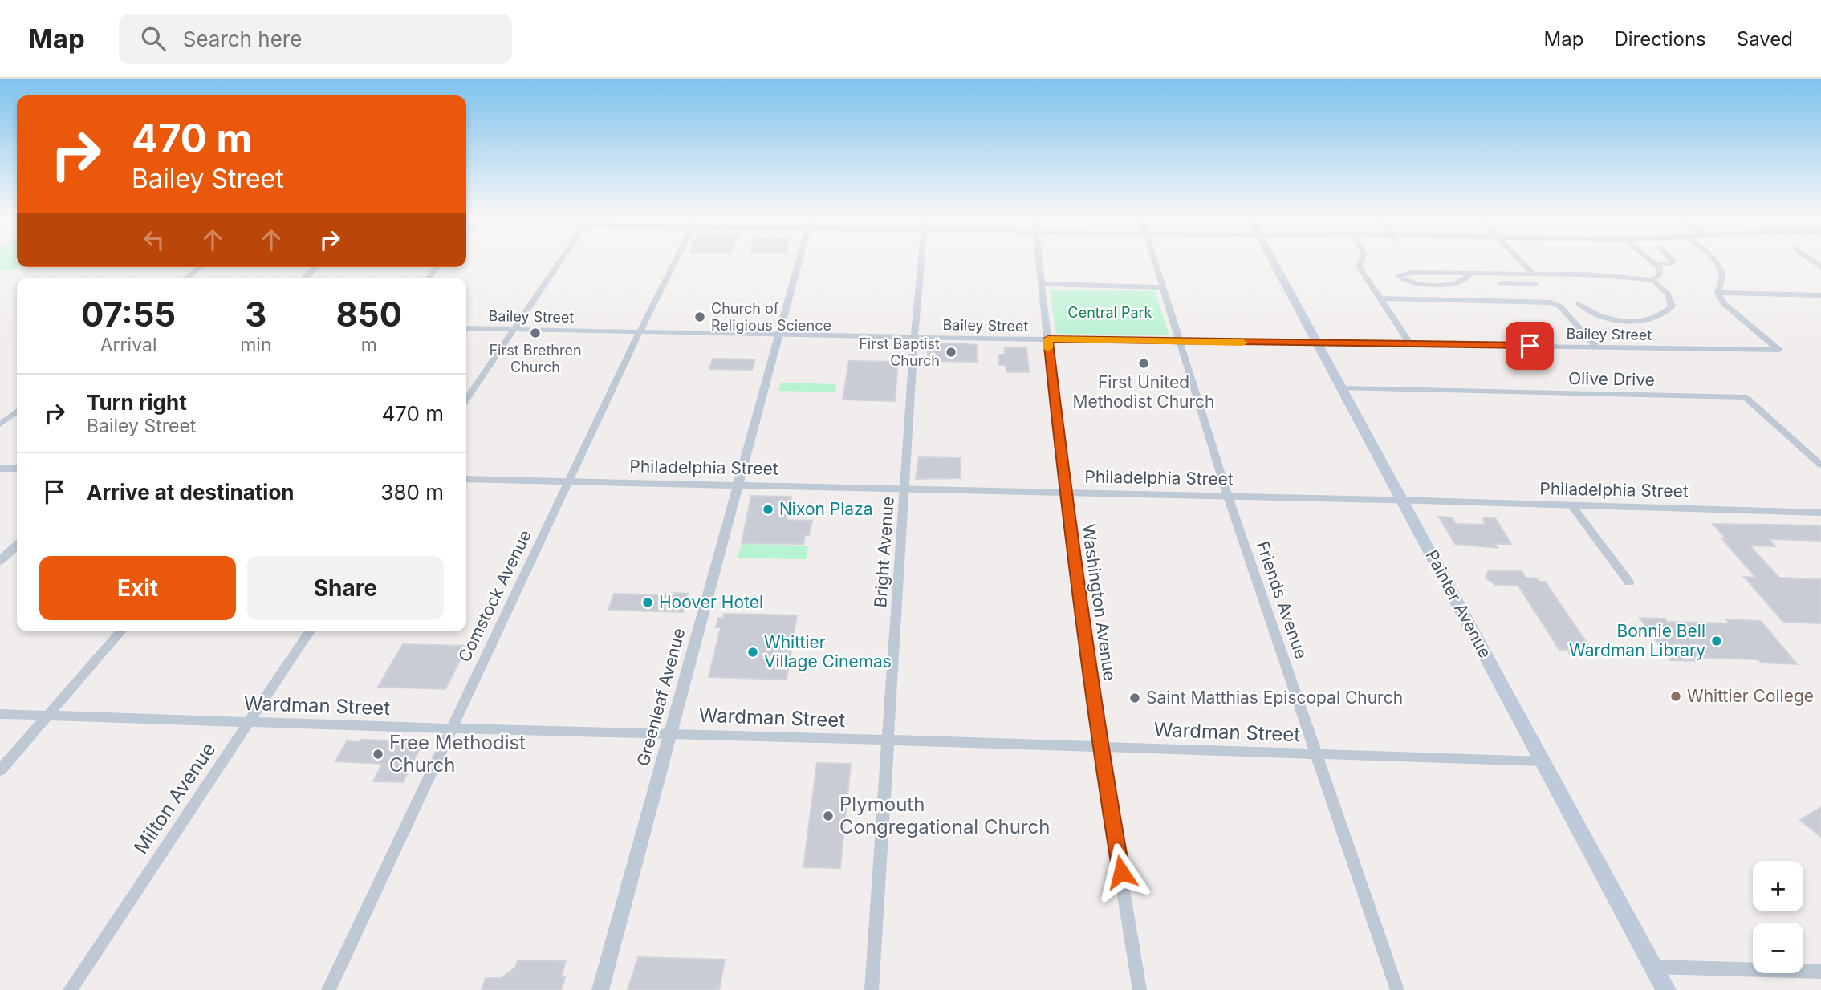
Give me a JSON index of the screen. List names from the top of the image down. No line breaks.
{"streets":{"main road":["Painter Avenue"],"street":["Bailey Street","Olive Drive","Philadelphia Street","Bright Avenue","Comstock Avenue","Friends Avenue","Washington Avenue","Greenleaf Avenue","Wardman Street","Milton Avenue"]},"crossings":[["Bailey Street","Bright Avenue"],["Bailey Street","Comstock Avenue"],["Bailey Street","Friends Avenue"],["Bailey Street","Washington Avenue"],["Bailey Street","Painter Avenue"],["Bailey Street","Greenleaf Avenue"],["Olive Drive","Painter Avenue"],["Philadelphia Street","Bright Avenue"],["Philadelphia Street","Comstock Avenue"],["Philadelphia Street","Friends Avenue"],["Philadelphia Street","Washington Avenue"],["Philadelphia Street","Painter Avenue"],["Philadelphia Street","Greenleaf Avenue"],["Bright Avenue","Wardman Street"],["Comstock Avenue","Wardman Street"],["Friends Avenue","Wardman Street"],["Washington Avenue","Wardman Street"],["Painter Avenue","Wardman Street"],["Greenleaf Avenue","Wardman Street"],["Wardman Street","Milton Avenue"]],"parks":["Central Park"],"places":["Church of Religious Science","First Brethren Church","First Baptist Church","First United Methodist Church","Nixon Plaza","Hoover Hotel","Bonnie Bell Wardman Library","Whittier Village Cinemas","Whittier College","Saint Matthias Episcopal Church","Free Methodist Church","Plymouth Congregational Church"],"page":{"header":"Map","search":"Search here","nav":["Map","Directions","Saved"],"turn":["470 m","Bailey Street"],"eta":["07:55","Arrival","3","min","850","m"],"list":[{"name":"Turn right","note":"Bailey Street","value":"470 m"},{"name":"Arrive at destination","value":"380 m"}],"buttons":["Exit","Share"],"map_buttons":["+","−"]}}
